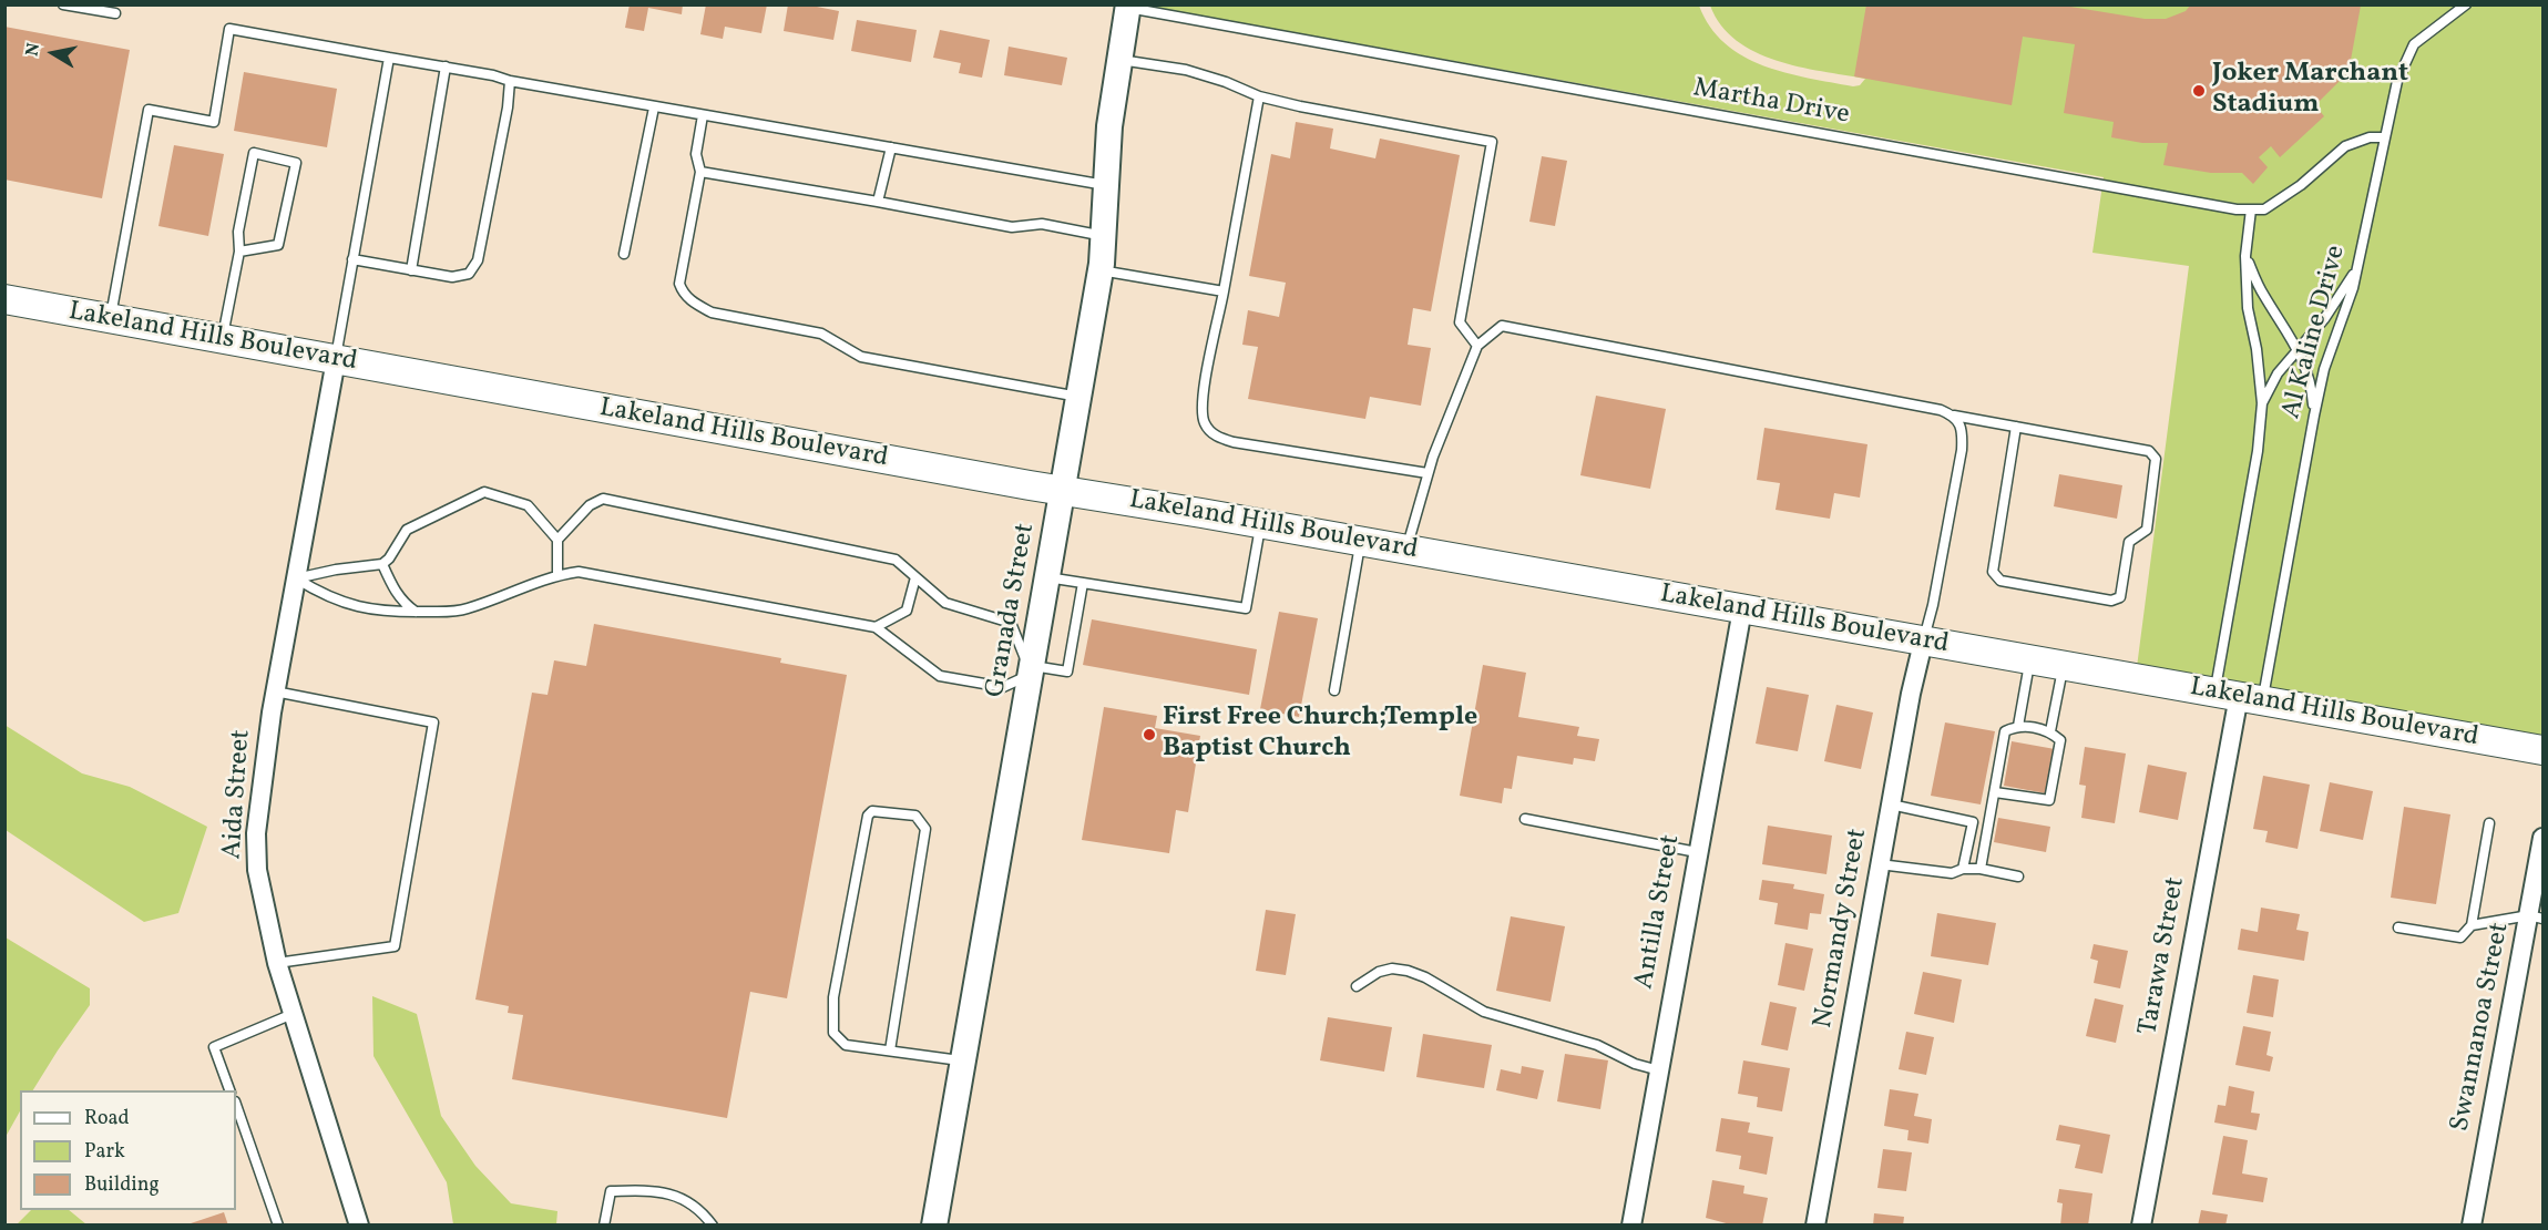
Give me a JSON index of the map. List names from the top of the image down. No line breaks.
{"streets":{"main road":["Lakeland Hills Boulevard"],"street":["Granada Street","Aida Street","Antilla Street","Normandy Street","Tarawa Street","Swannanoa Street"],"lane":["Martha Drive","Al Kaline Drive"]},"crossings":[["Martha Drive","Al Kaline Drive"],["Martha Drive","Granada Street"],["Al Kaline Drive","Lakeland Hills Boulevard"],["Al Kaline Drive","Tarawa Street"],["Lakeland Hills Boulevard","Granada Street"],["Lakeland Hills Boulevard","Aida Street"],["Lakeland Hills Boulevard","Antilla Street"],["Lakeland Hills Boulevard","Normandy Street"],["Lakeland Hills Boulevard","Tarawa Street"]],"places":["Joker Marchant Stadium","First Free Church;Temple Baptist Church"],"legend":["Road","Park","Building"],"north":"left"}
